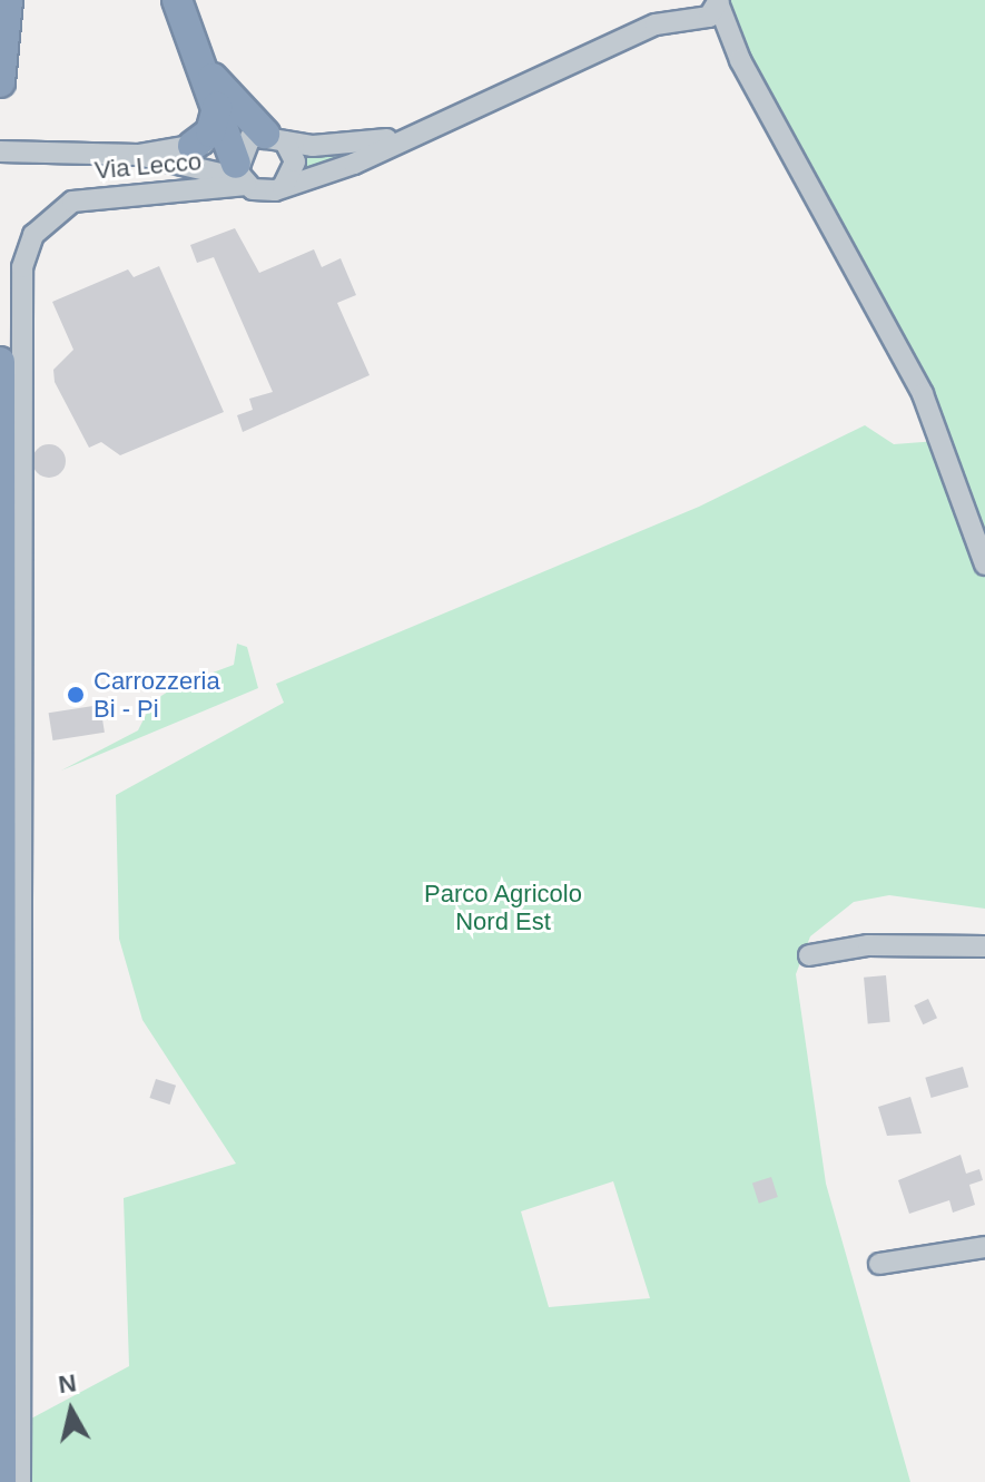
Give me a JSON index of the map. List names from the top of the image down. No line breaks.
{"streets":{"street":["Via Lecco"]},"parks":["Parco Agricolo Nord Est"],"places":["Carrozzeria Bi - Pi"],"north":"top"}
